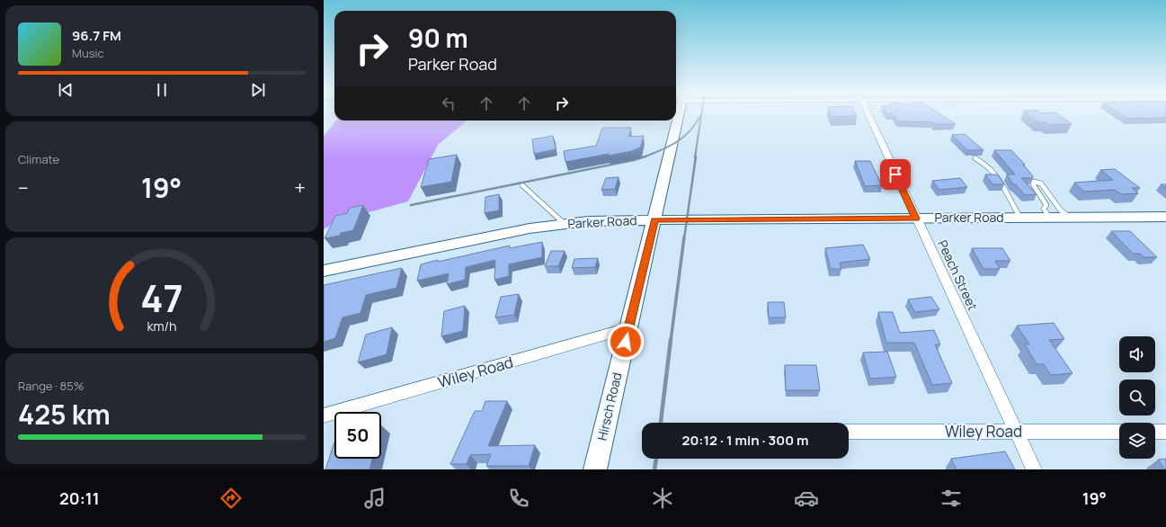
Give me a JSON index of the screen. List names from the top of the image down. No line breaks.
{"streets":{"main road":["Parker Road","Hirsch Road"],"street":["Peach Street","Wiley Road"]},"crossings":[["Parker Road","Peach Street"],["Parker Road","Hirsch Road"],["Peach Street","Wiley Road"],["Wiley Road","Hirsch Road"]],"page":{"turn":["90 m","Parker Road"],"song":["96.7 FM","Music"],"tile":["Climate",["Range · 85%","425 km"]],"heat":["−","19°","+"],"limit":"50","trip":"20:12 · 1 min · 300 m","tabs":["20:11","19°"],"gauge":["47","km/h"]}}
